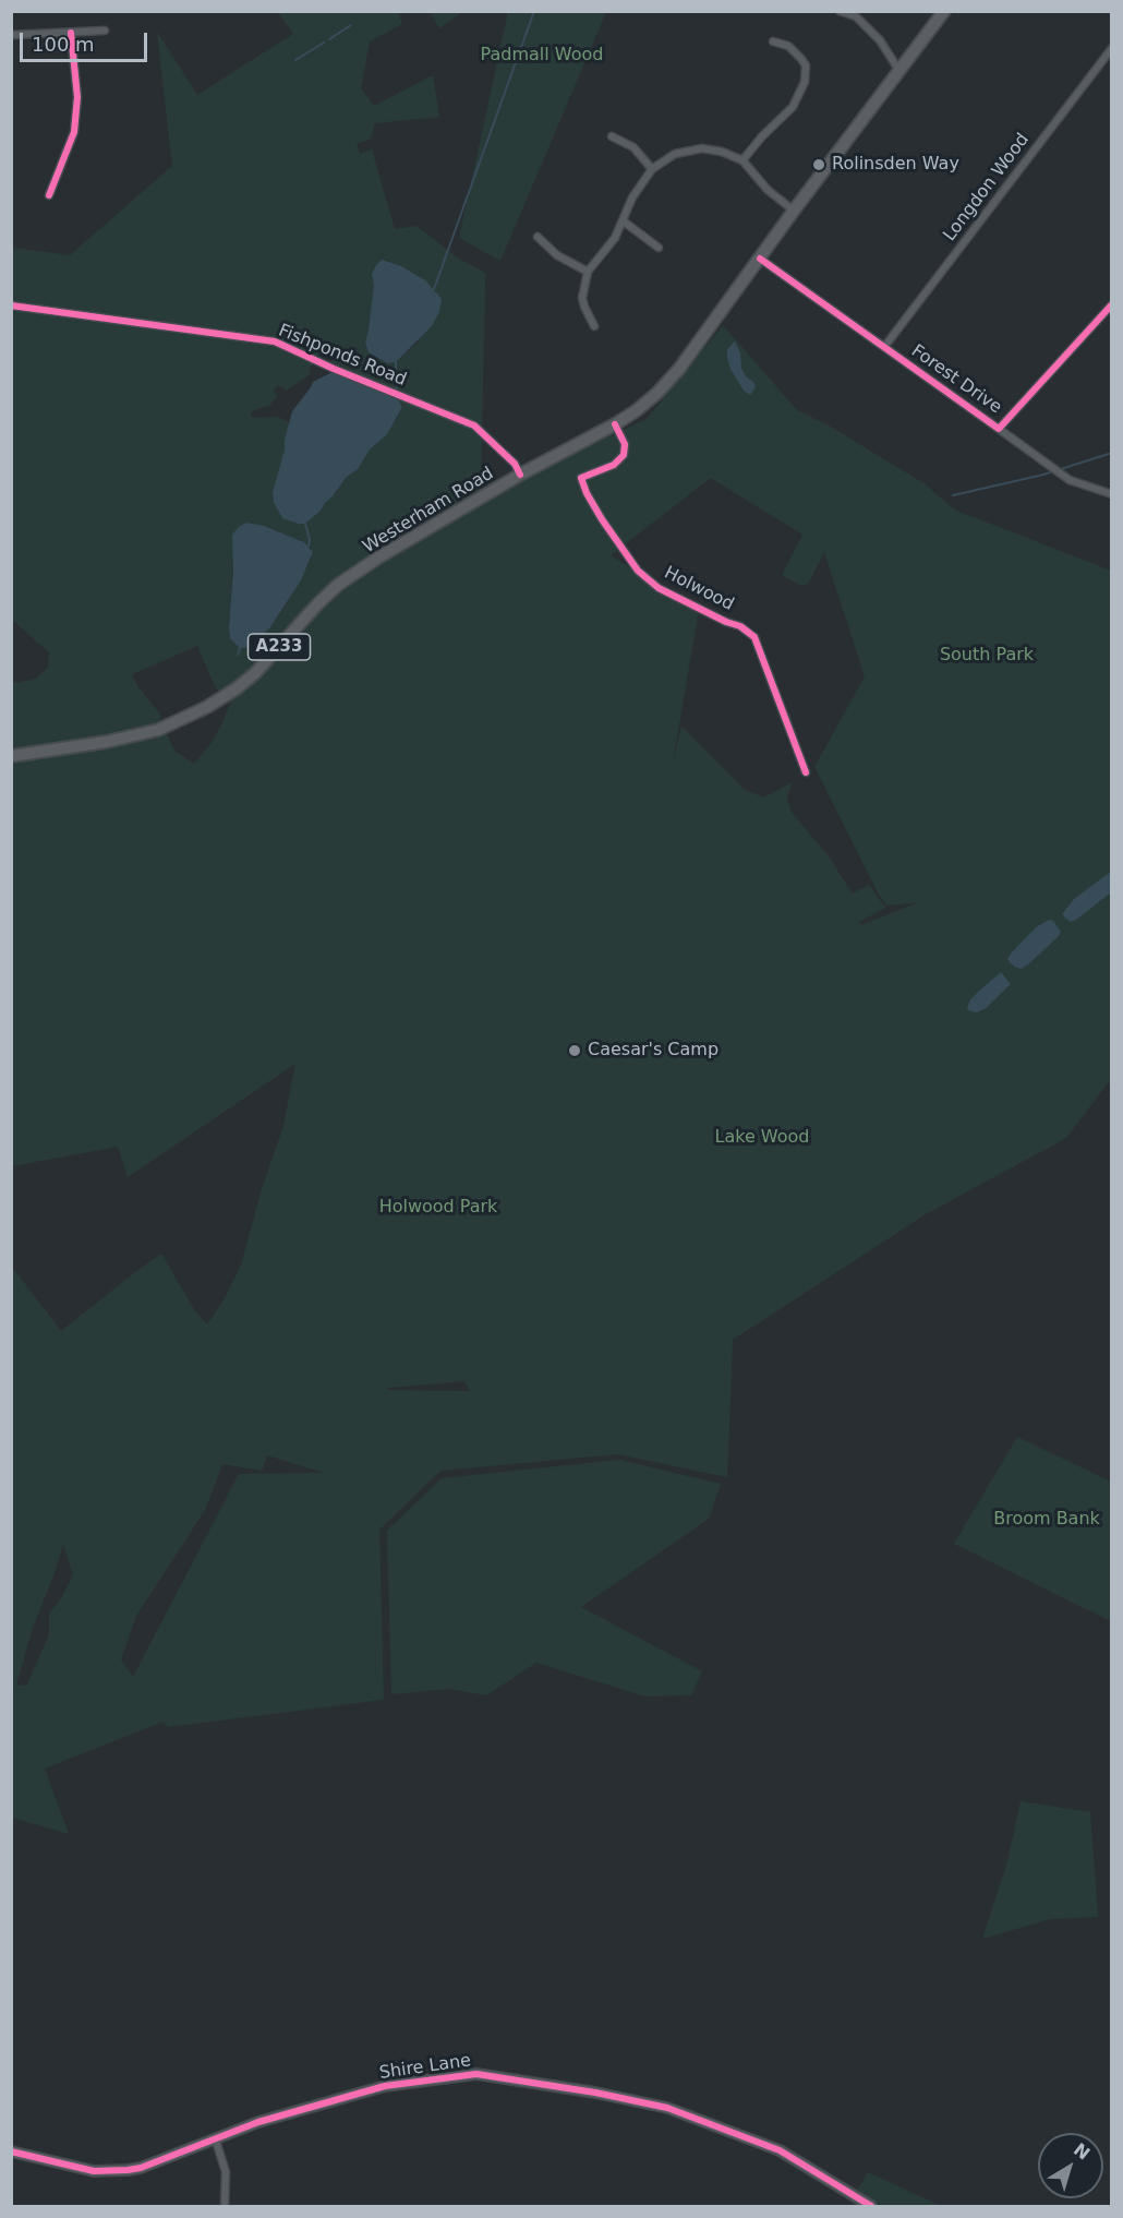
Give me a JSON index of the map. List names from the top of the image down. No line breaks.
{"streets":{"main road":["Westerham Road","A233"],"street":["Longdon Wood","Fishponds Road","Forest Drive","Holwood","Shire Lane"]},"crossings":[["Longdon Wood","Forest Drive"],["Fishponds Road","Westerham Road"],["Forest Drive","Westerham Road"],["Westerham Road","Holwood"]],"parks":["Padmall Wood","South Park","Lake Wood","Holwood Park","Broom Bank"],"places":["Rolinsden Way","Caesar's Camp"],"scale_bar":"100 m","north":"top right"}
